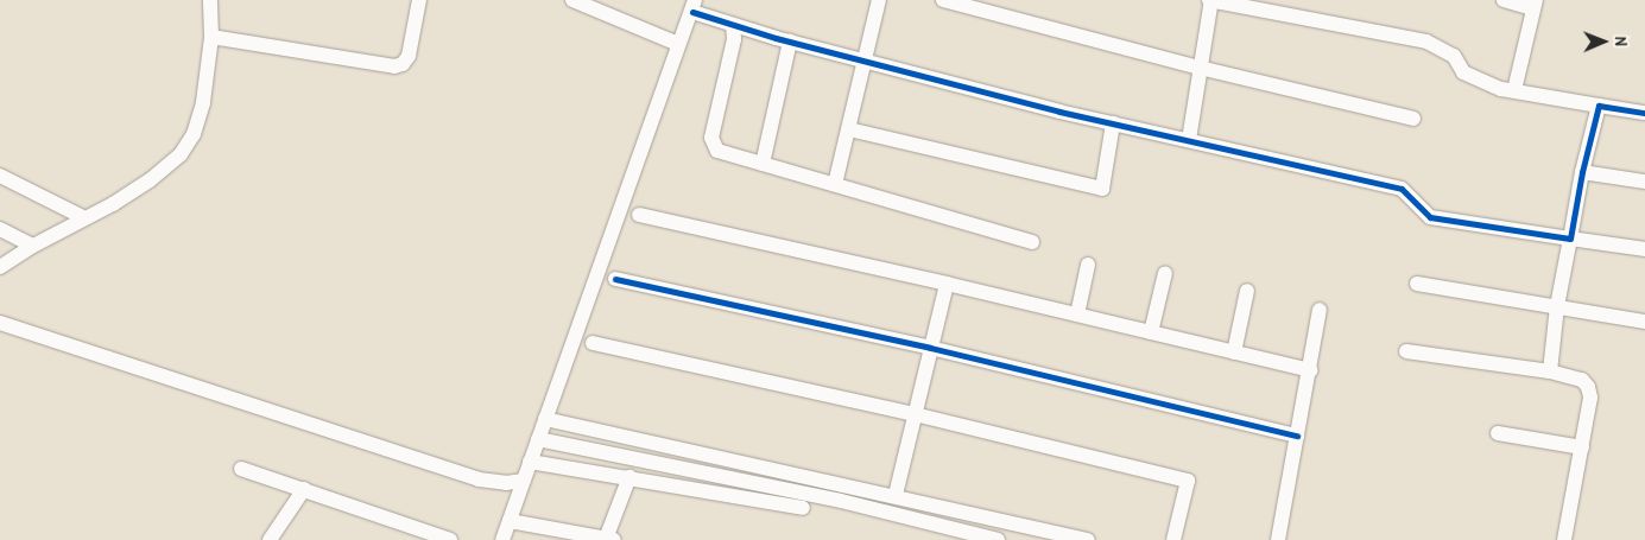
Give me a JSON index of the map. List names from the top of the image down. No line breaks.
{"north":"right"}
